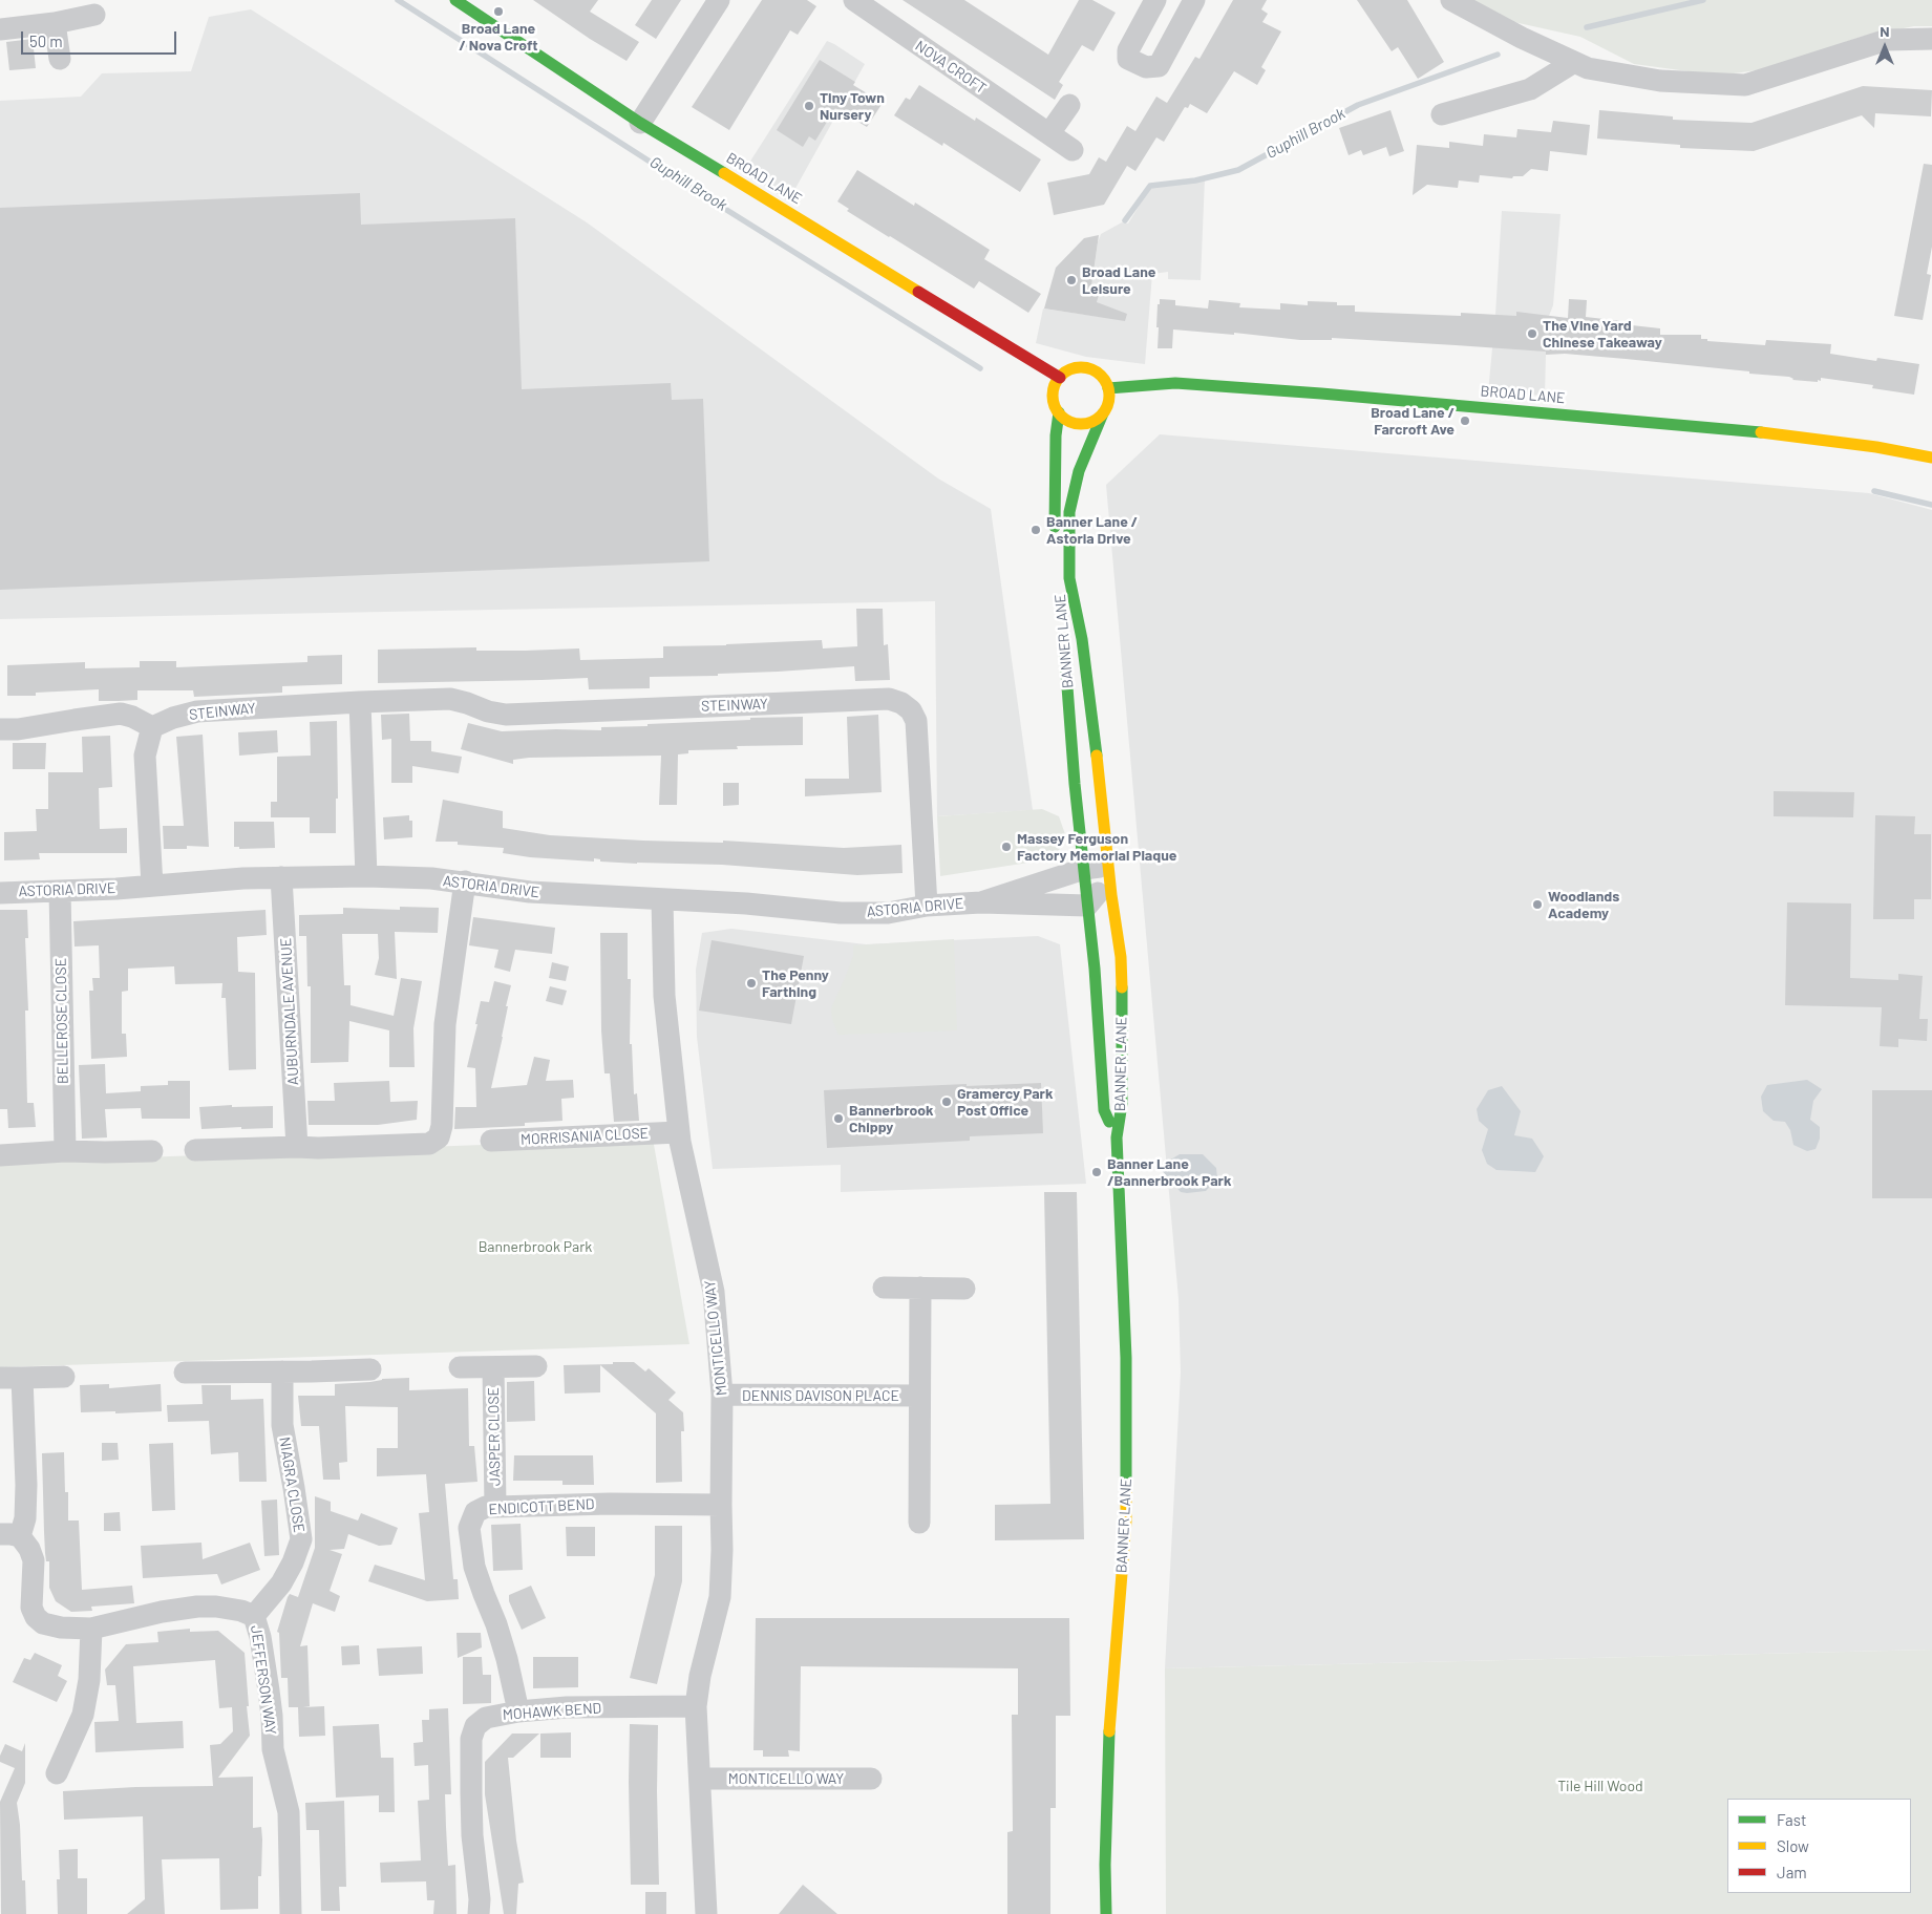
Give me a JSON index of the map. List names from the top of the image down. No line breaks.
{"streets":{"street":["NOVA CROFT","BROAD LANE","BANNER LANE","STEINWAY","ASTORIA DRIVE","AUBURNDALE AVENUE","BELLEROSE CLOSE","MORRISANIA CLOSE","MONTICELLO WAY","DENNIS DAVISON PLACE","JASPER CLOSE","NIAGRA CLOSE","ENDICOTT BEND","JEFFERSON WAY","MOHAWK BEND"]},"crossings":[["BROAD LANE","BANNER LANE"],["BANNER LANE","ASTORIA DRIVE"],["STEINWAY","ASTORIA DRIVE"],["ASTORIA DRIVE","AUBURNDALE AVENUE"],["ASTORIA DRIVE","BELLEROSE CLOSE"],["ASTORIA DRIVE","MONTICELLO WAY"],["MORRISANIA CLOSE","MONTICELLO WAY"],["MONTICELLO WAY","DENNIS DAVISON PLACE"],["MONTICELLO WAY","ENDICOTT BEND"],["MONTICELLO WAY","MOHAWK BEND"],["JASPER CLOSE","ENDICOTT BEND"],["NIAGRA CLOSE","JEFFERSON WAY"],["ENDICOTT BEND","MOHAWK BEND"]],"water":["Guphill Brook"],"parks":["Bannerbrook Park","Tile Hill Wood"],"places":["Broad Lane / Nova Croft","Tiny Town Nursery","Broad Lane Leisure","The Vine Yard Chinese Takeaway","Broad Lane / Farcroft Ave","Banner Lane / Astoria Drive","Massey Ferguson Factory Memorial Plaque","Woodlands Academy","The Penny Farthing","Gramercy Park Post Office","Bannerbrook Chippy","Banner Lane /Bannerbrook Park"],"legend":["Fast","Slow","Jam"],"scale_bar":"50 m","north":"top"}
